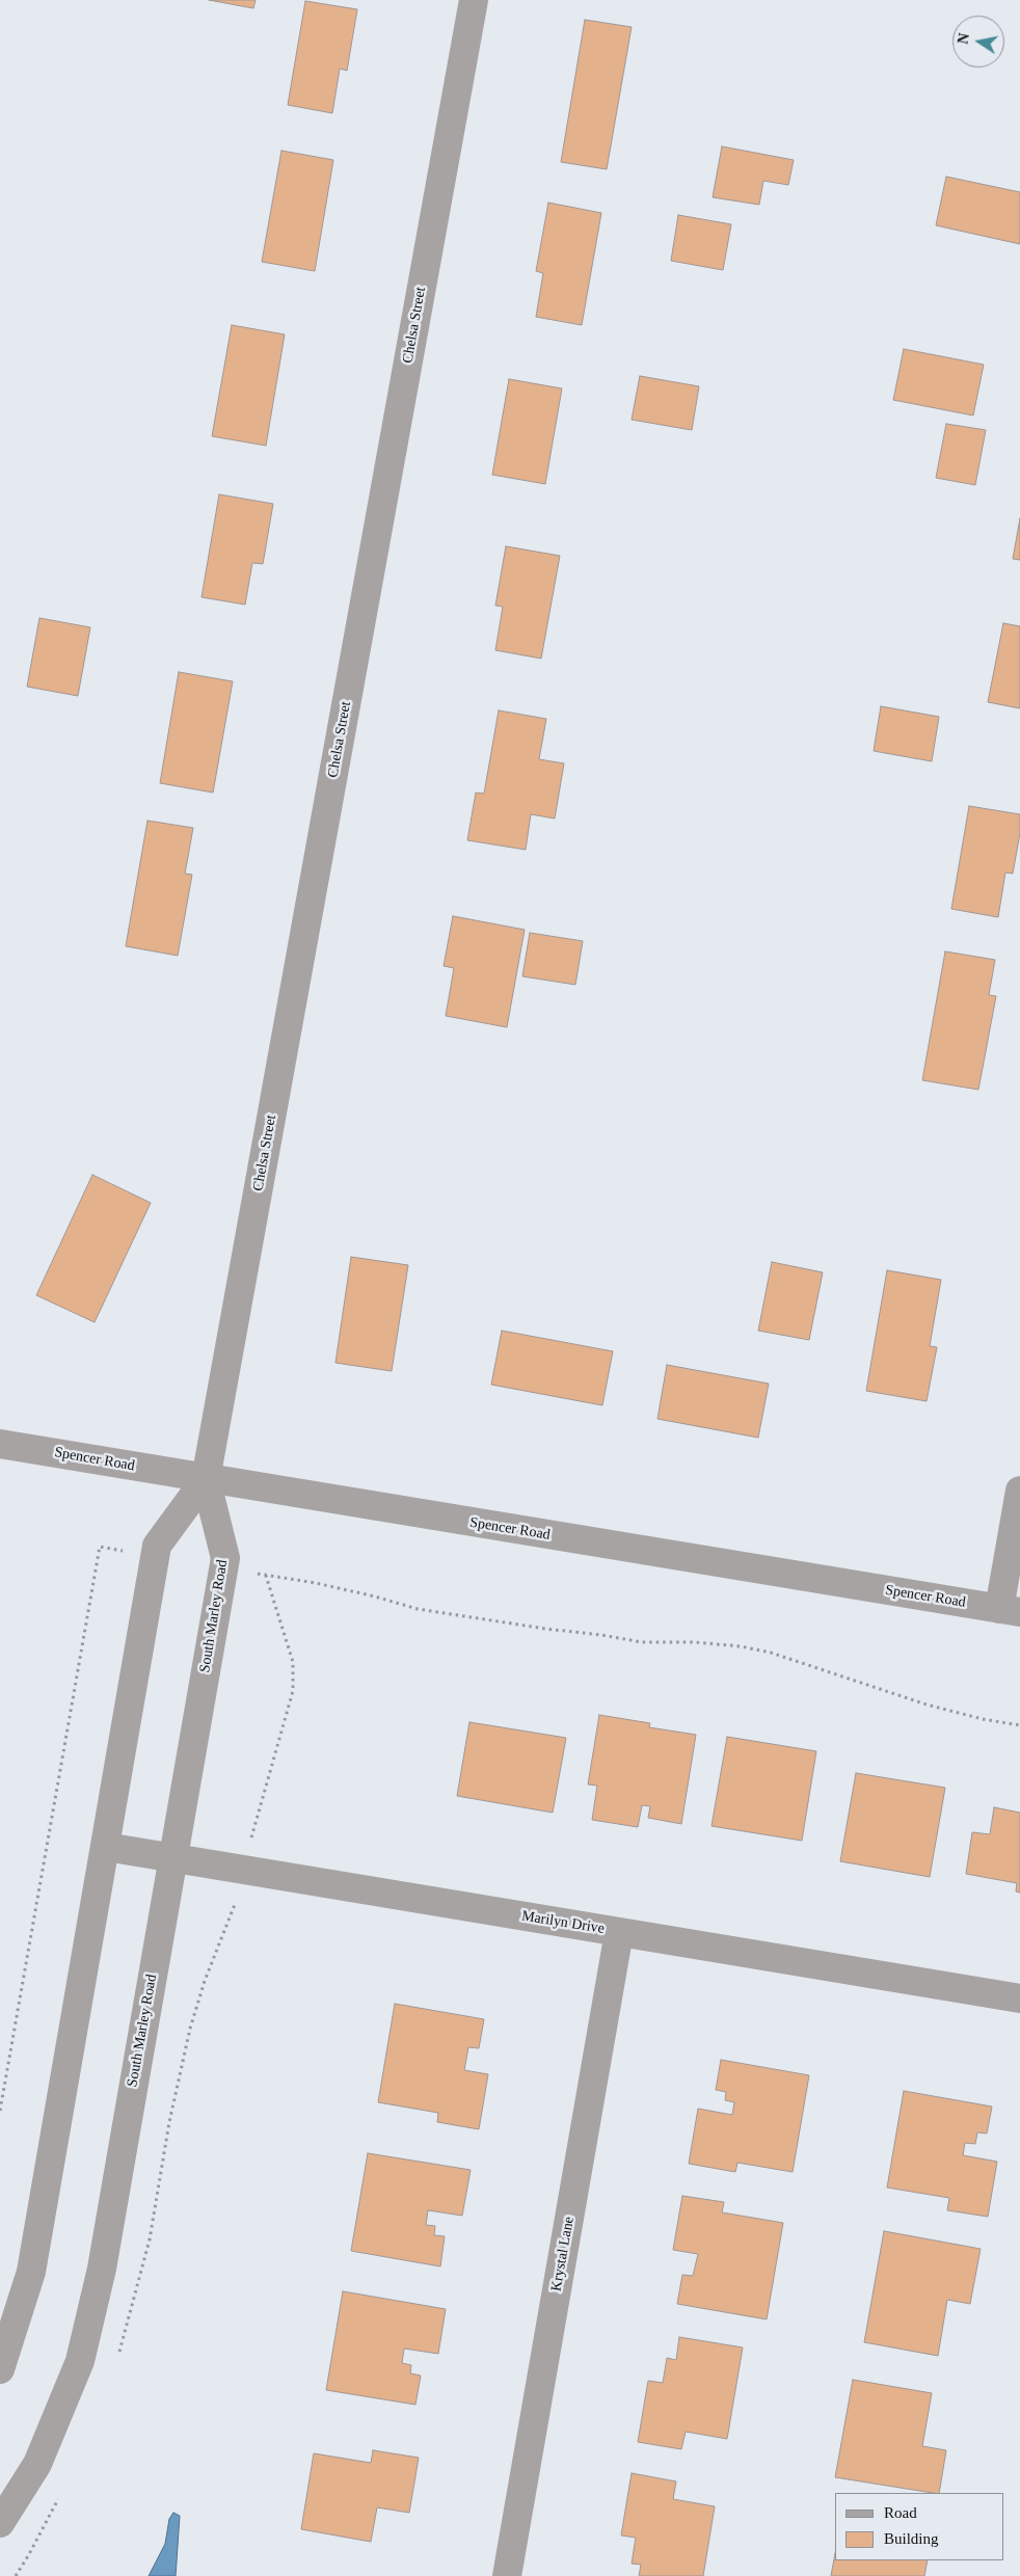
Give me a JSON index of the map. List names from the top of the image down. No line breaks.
{"streets":{"street":["Chelsa Street","Spencer Road","South Marley Road","Marilyn Drive","Krystal Lane"]},"crossings":[["Chelsa Street","Spencer Road"],["Chelsa Street","South Marley Road"],["Spencer Road","South Marley Road"],["South Marley Road","Marilyn Drive"],["Marilyn Drive","Krystal Lane"]],"legend":["Road","Building"],"north":"left"}
